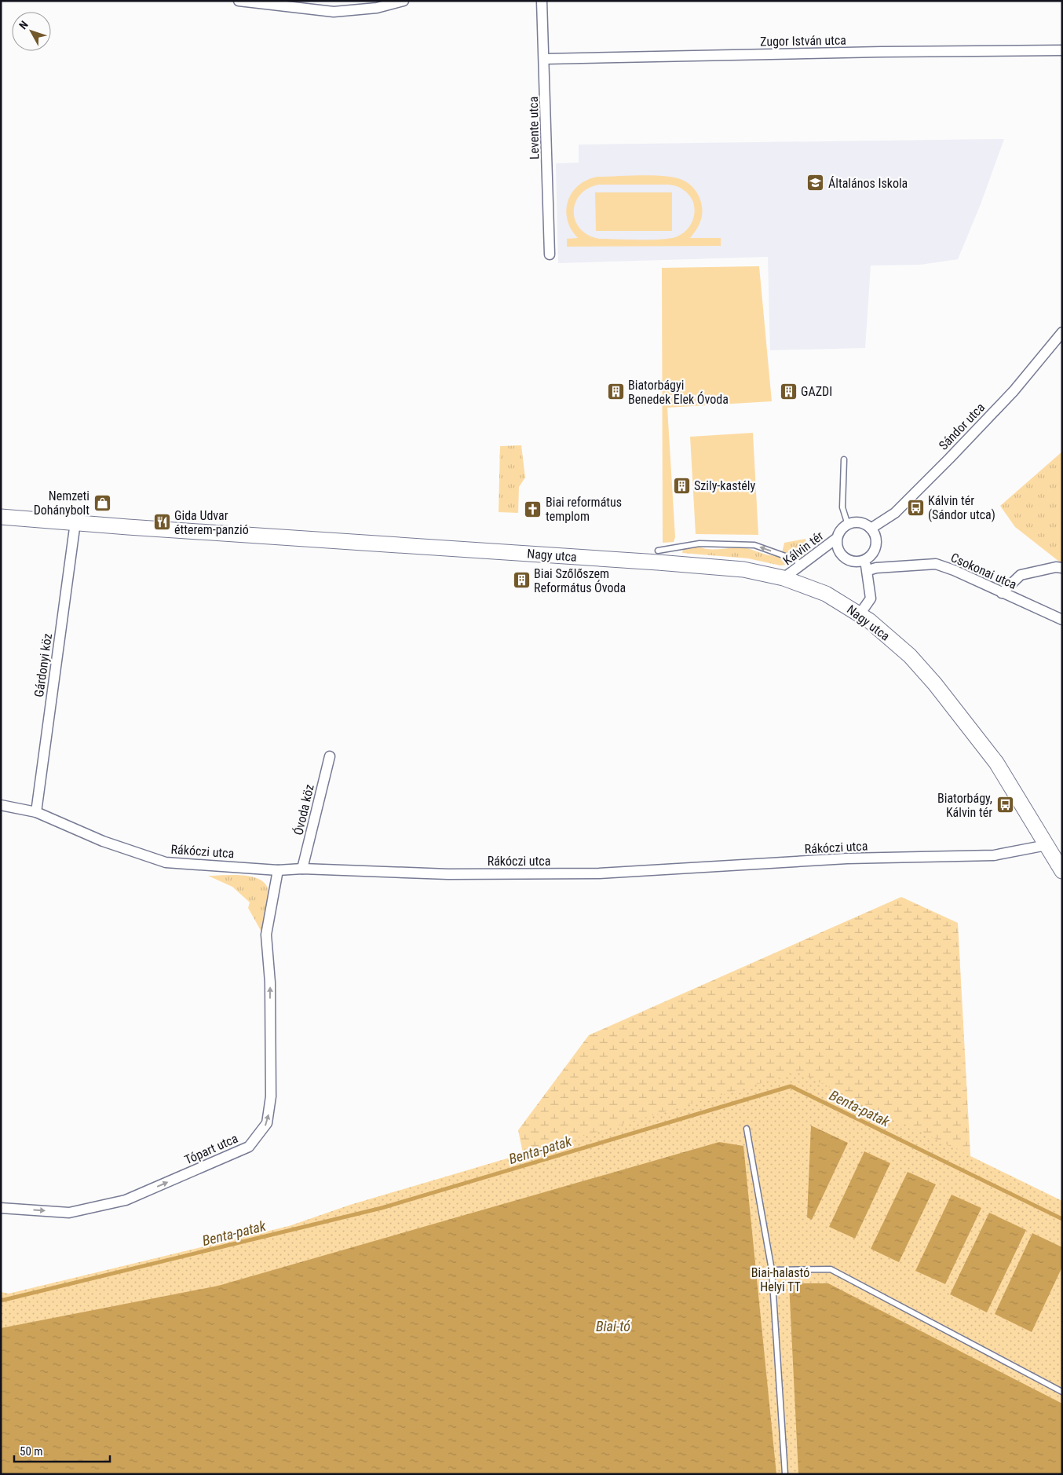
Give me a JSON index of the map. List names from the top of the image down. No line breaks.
{"streets":{"main road":["Nagy utca"],"street":["Zugor István utca","Levente utca","Sándor utca","Kálvin tér","Csokonai utca","Gárdonyi köz","Óvoda köz","Rákóczi utca","Tópart utca"]},"crossings":[["Zugor István utca","Levente utca"],["Sándor utca","Kálvin tér"],["Kálvin tér","Nagy utca"],["Nagy utca","Gárdonyi köz"],["Nagy utca","Rákóczi utca"],["Gárdonyi köz","Rákóczi utca"],["Óvoda köz","Rákóczi utca"],["Rákóczi utca","Tópart utca"]],"one_way":["Tópart utca"],"water":["Benta-patak","Biai-tó"],"parks":["Biai-halastó Helyi TT"],"places":{"school or university":["Általános Iskola"],"building":["GAZDI","Biatorbágyi Benedek Elek Óvoda","Szily-kastély","Biai Szőlőszem Református Óvoda"],"shop":["Nemzeti Dohánybolt"],"bus stop":["Kálvin tér (Sándor utca)","Biatorbágy, Kálvin tér"],"church":["Biai református templom"],"restaurant":["Gida Udvar étterem-panzió"]},"scale_bar":"50 m","north":"top left"}
